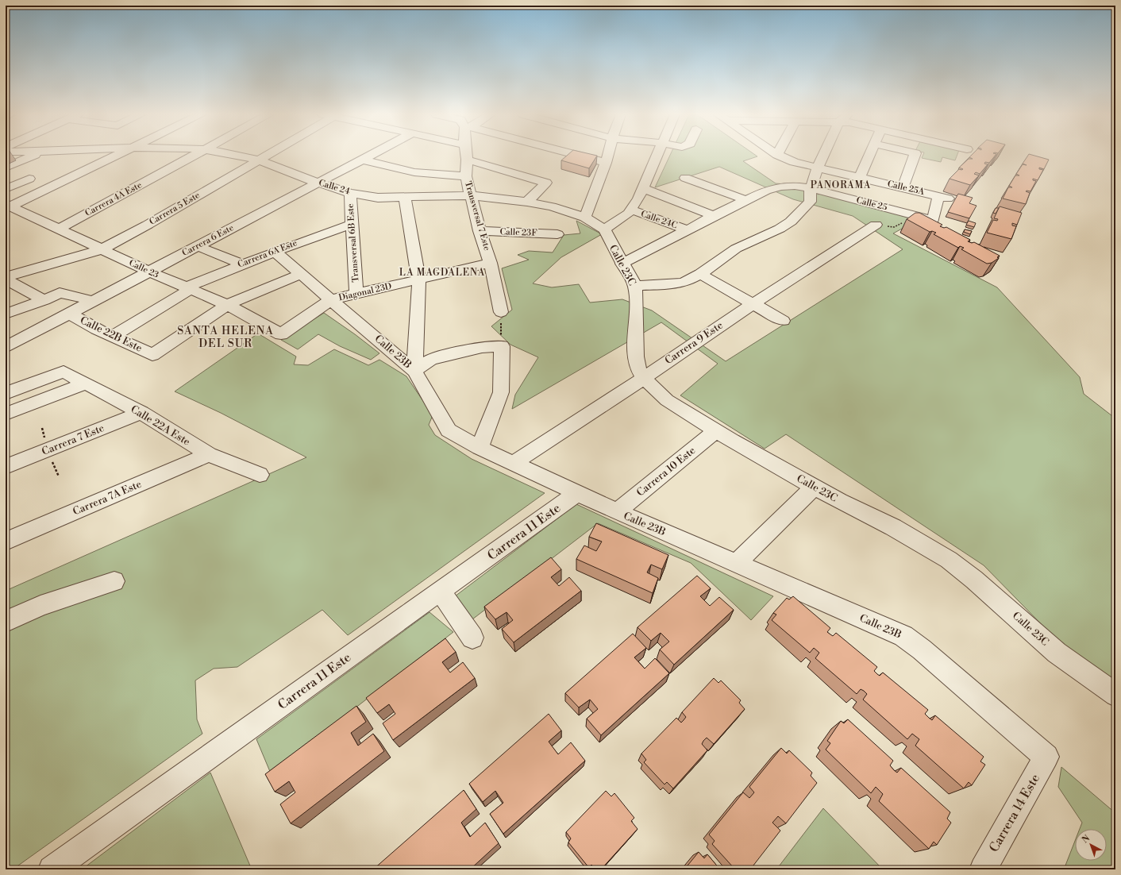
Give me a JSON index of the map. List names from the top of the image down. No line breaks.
{"streets":{"street":["Calle 24","Calle 25A","Carrera 4A Este","Calle 25","Carrera 5 Este","Transversal 7 Este","Calle 24C","Calle 23F","Carrera 6 Este","Transversal 6B Este","Carrera 6A Este","Calle 23C","Calle 23","Diagonal 23D","Calle 22B Este","Carrera 9 Este","Calle 23B","Calle 22A Este","Carrera 7 Este","Carrera 10 Este","Carrera 7A Este","Carrera 11 Este","Carrera 14 Este"]},"crossings":[["Calle 24","Carrera 5 Este"],["Calle 24","Transversal 7 Este"],["Calle 24","Carrera 6 Este"],["Calle 24","Transversal 6B Este"],["Calle 24","Calle 23C"],["Calle 25A","Calle 25"],["Carrera 4A Este","Calle 23"],["Calle 25","Calle 24C"],["Calle 25","Calle 23C"],["Carrera 5 Este","Calle 23"],["Transversal 7 Este","Calle 23F"],["Transversal 7 Este","Diagonal 23D"],["Carrera 6 Este","Calle 23"],["Carrera 6 Este","Calle 22B Este"],["Transversal 6B Este","Carrera 6A Este"],["Transversal 6B Este","Diagonal 23D"],["Carrera 6A Este","Calle 23"],["Carrera 6A Este","Calle 22B Este"],["Carrera 6A Este","Calle 23B"],["Calle 23C","Carrera 9 Este"],["Calle 23C","Carrera 10 Este"],["Calle 23","Diagonal 23D"],["Calle 23","Calle 22B Este"],["Calle 23","Calle 23B"],["Diagonal 23D","Calle 23B"],["Carrera 9 Este","Calle 23B"],["Calle 23B","Carrera 10 Este"],["Calle 23B","Carrera 11 Este"],["Calle 23B","Carrera 14 Este"],["Calle 22A Este","Carrera 7 Este"],["Calle 22A Este","Carrera 7A Este"]],"districts":["PANORAMA","LA MAGDALENA","SANTA HELENA DEL SUR"],"north":"top left"}
